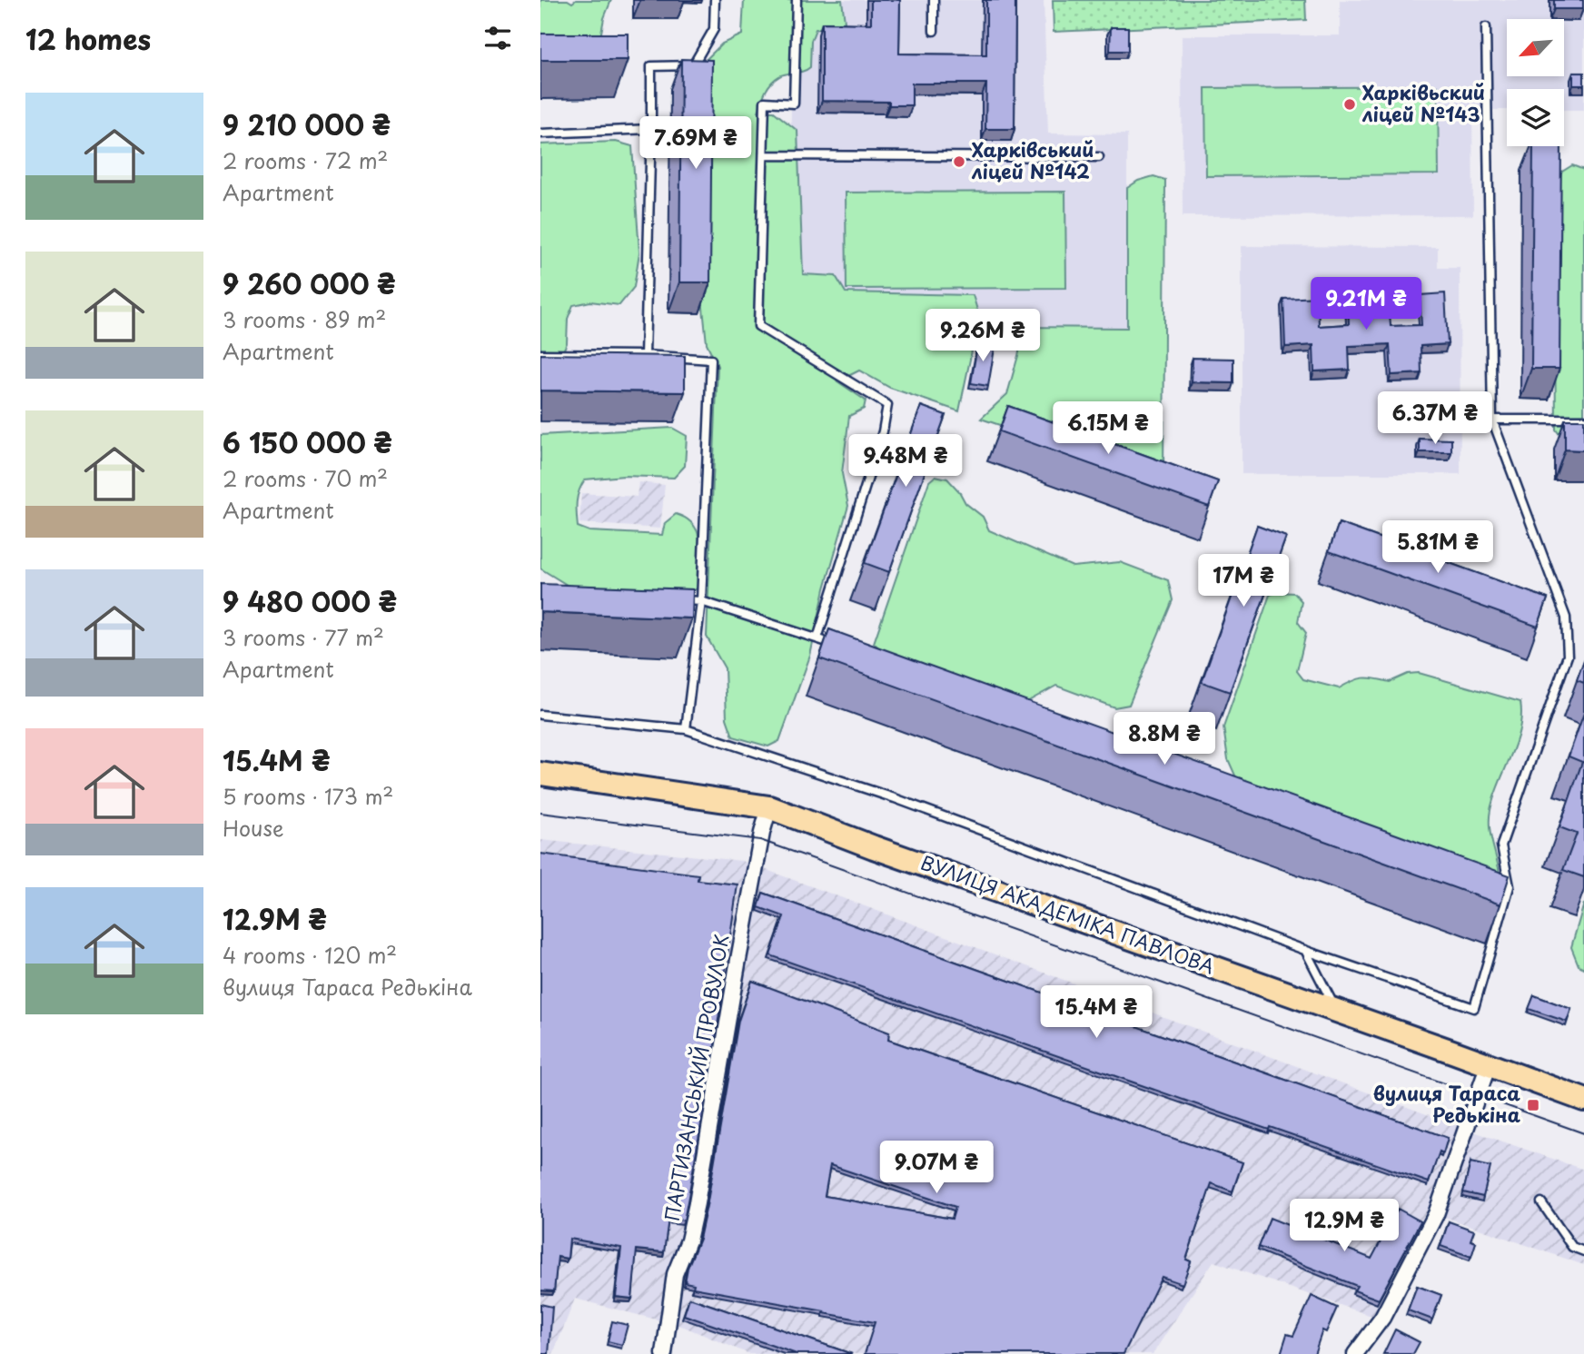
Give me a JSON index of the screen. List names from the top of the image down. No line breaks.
{"streets":{"main road":["ВУЛИЦЯ АКАДЕМІКА ПАВЛОВА"],"street":["ПАРТИЗАНСЬКИЙ ПРОВУЛОК"]},"crossings":[["ВУЛИЦЯ АКАДЕМІКА ПАВЛОВА","ПАРТИЗАНСЬКИЙ ПРОВУЛОК"]],"places":{"other":["Харківьский ліцей №143","Харківський ліцей №142"],"transit":["вулиця Тараса Редькіна"]},"north":"bottom left","page":{"heading":"12 homes","list":[{"name":"9 210 000 ₴","note":"2 rooms · 72 m² · Apartment"},{"name":"9 260 000 ₴","note":"3 rooms · 89 m² · Apartment"},{"name":"6 150 000 ₴","note":"2 rooms · 70 m² · Apartment"},{"name":"9 480 000 ₴","note":"3 rooms · 77 m² · Apartment"},{"name":"15.4M ₴","note":"5 rooms · 173 m² · House"},{"name":"12.9M ₴","note":"4 rooms · 120 m² · вулиця Тараса Редькіна"}],"price":["7.69M ₴","9.21M ₴","9.26M ₴","6.37M ₴","6.15M ₴","9.48M ₴","5.81M ₴","17M ₴","8.8M ₴","15.4M ₴","9.07M ₴","12.9M ₴"]}}
